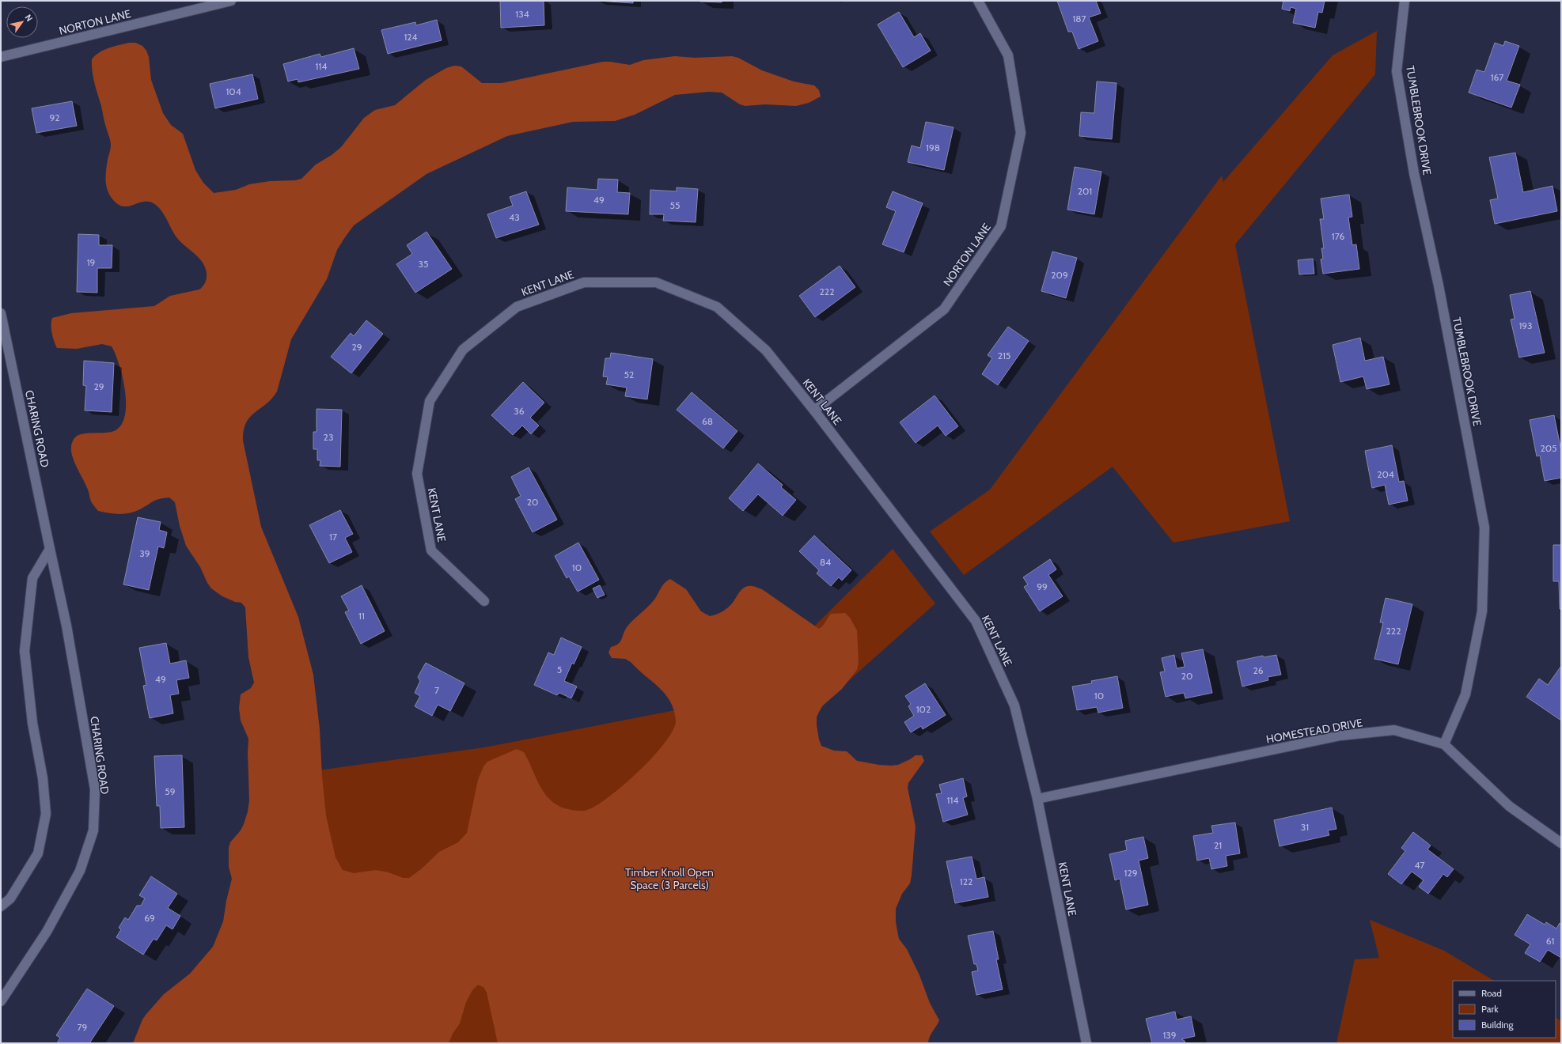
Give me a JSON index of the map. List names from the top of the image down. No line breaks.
{"streets":{"street":["NORTON LANE","TUMBLEBROOK DRIVE","KENT LANE","CHARING ROAD","HOMESTEAD DRIVE"]},"crossings":[["NORTON LANE","KENT LANE"],["TUMBLEBROOK DRIVE","HOMESTEAD DRIVE"],["KENT LANE","HOMESTEAD DRIVE"]],"parks":["Timber Knoll Open Space (3 Parcels)"],"house_numbers":["134","187","124","114","167","104","92","198","201","49","55","43","176","19","35","209","222","193","29","215","52","29","36","68","23","205","204","20","17","39","84","10","99","11","222","5","26","20","49","7","10","102","59","114","31","21","47","129","122","69","61","79","139"],"legend":["Road","Park","Building"],"north":"top right"}
